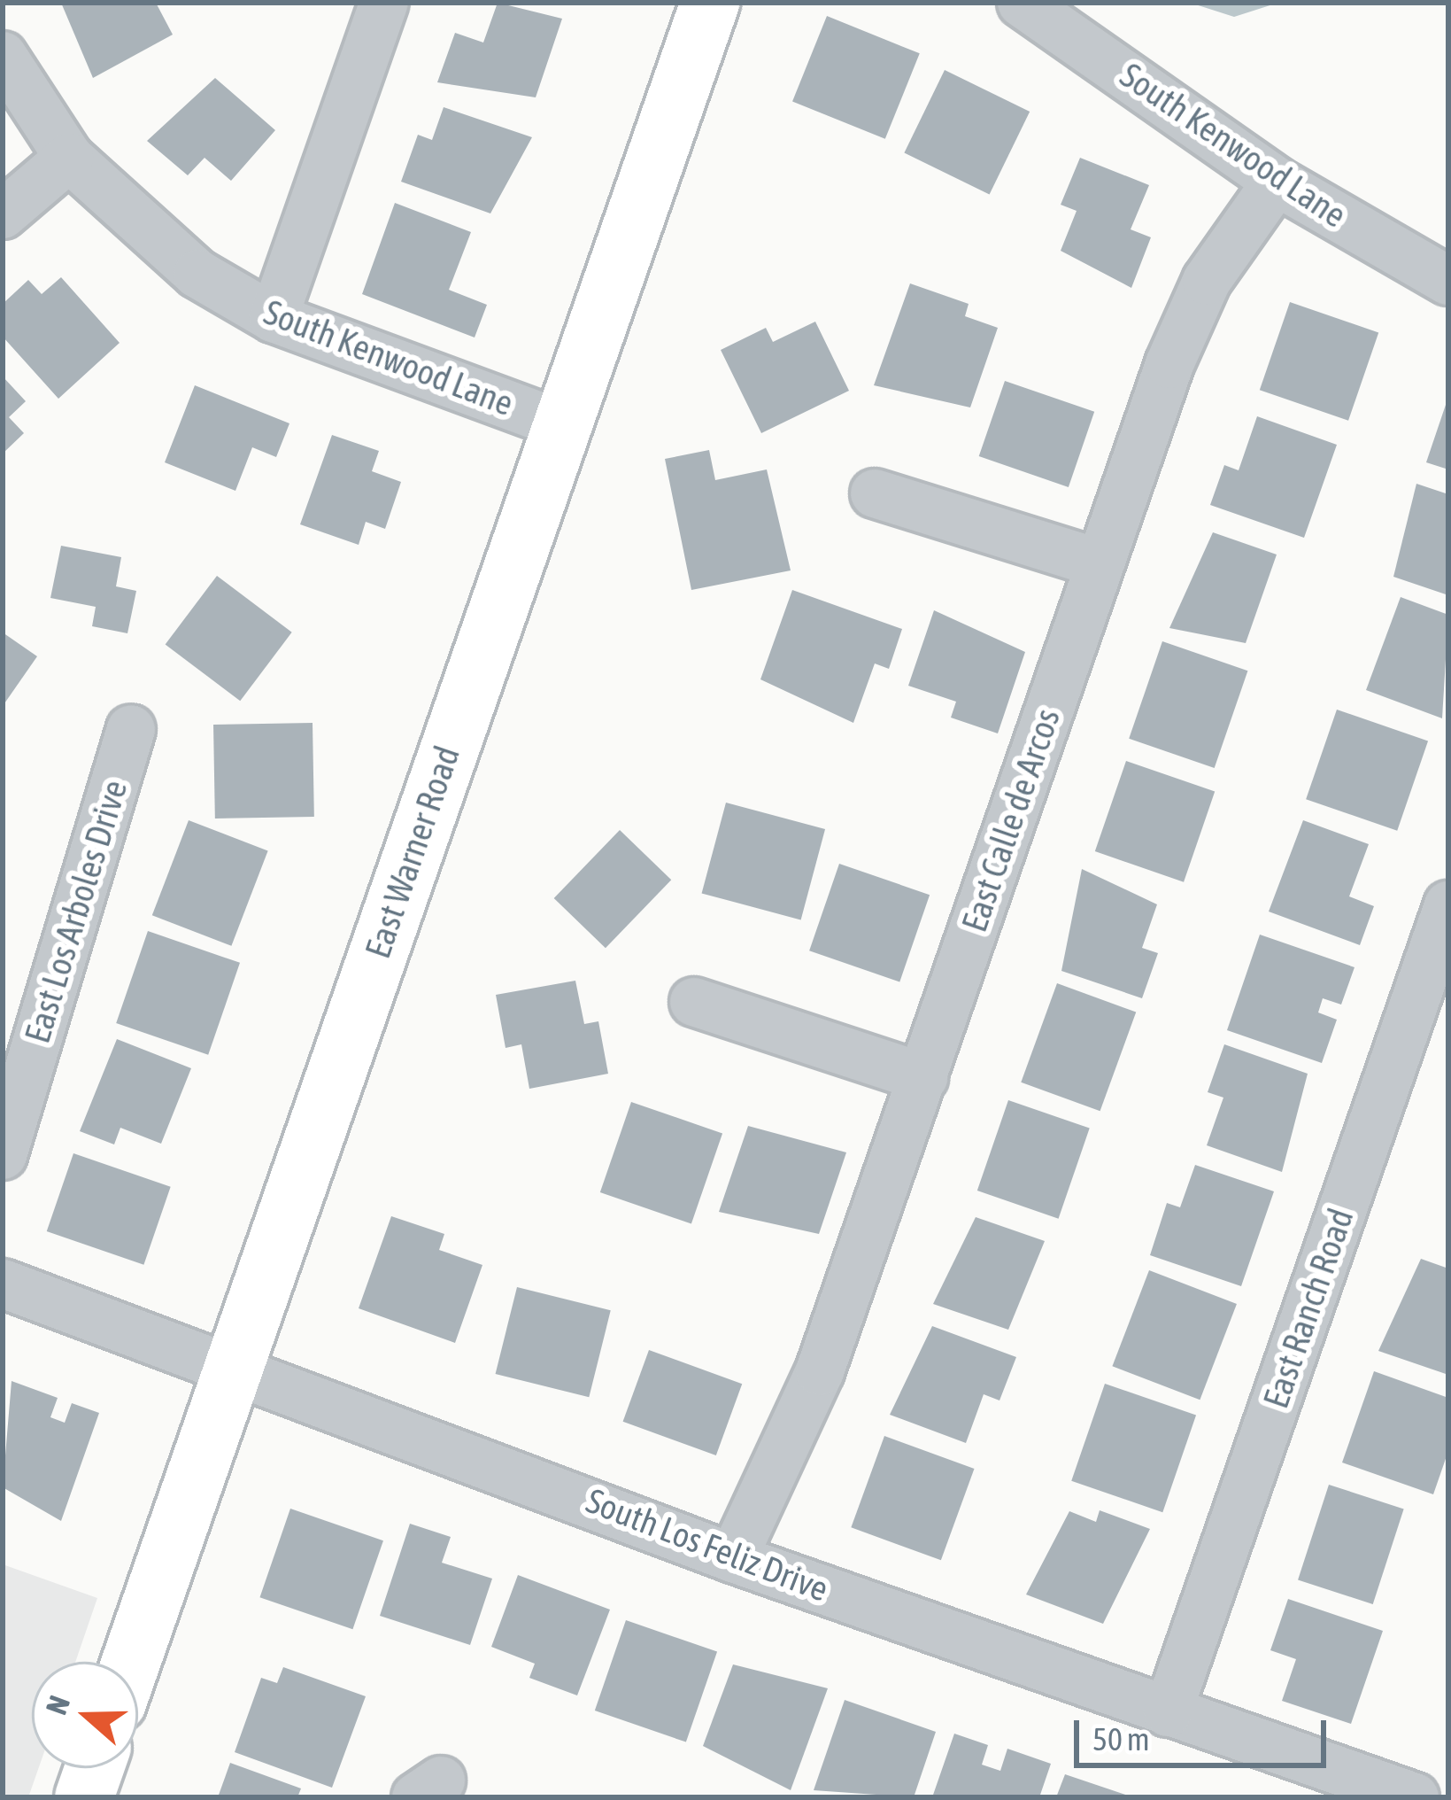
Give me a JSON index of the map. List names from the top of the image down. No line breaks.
{"streets":{"main road":["East Warner Road"],"street":["South Kenwood Lane","East Calle de Arcos","East Los Arboles Drive","East Ranch Road","South Los Feliz Drive"]},"crossings":[["South Kenwood Lane","East Calle de Arcos"],["South Kenwood Lane","East Warner Road"],["East Calle de Arcos","South Los Feliz Drive"],["East Warner Road","South Los Feliz Drive"],["East Ranch Road","South Los Feliz Drive"]],"scale_bar":"50 m","north":"left"}
